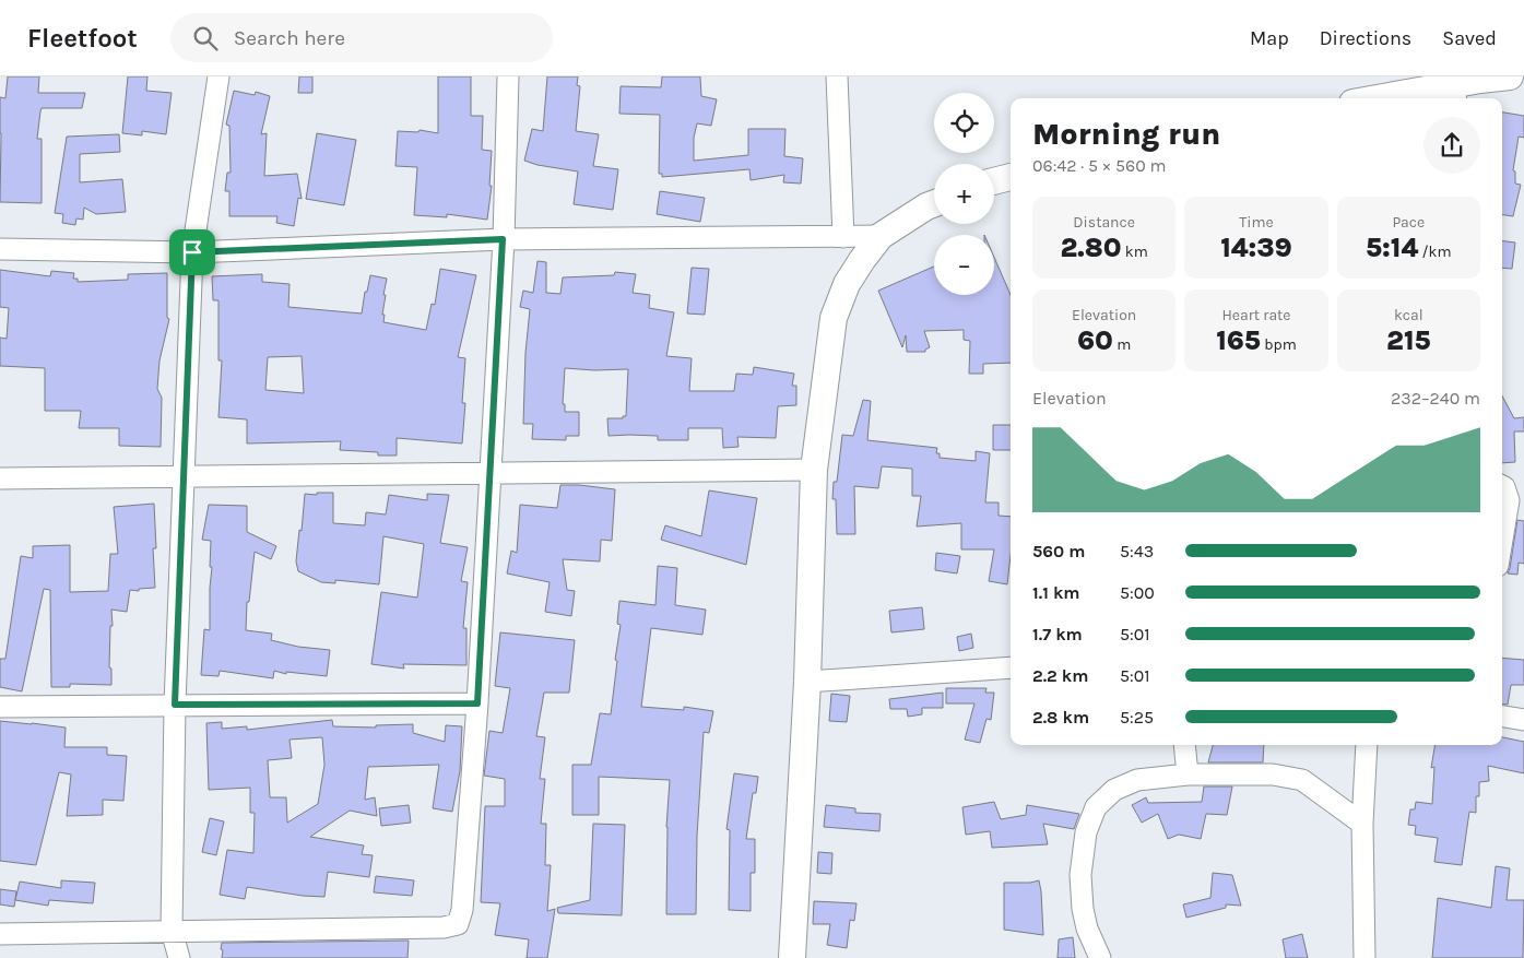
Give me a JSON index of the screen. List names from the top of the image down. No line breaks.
{"page":{"header":"Fleetfoot","search":"Search here","nav":["Map","Directions","Saved"],"map_buttons":["+","−"],"heading":["Morning run","06:42 · 5 × 560 m"],"stats":[["Distance","2.80 km"],["Time","14:39"],["Pace","5:14 /km"],["Elevation","60 m"],["Heart rate","165 bpm"],["kcal","215"]],"chart":["Elevation","232–240 m"],"list":[{"name":"560 m","note":"5:43"},{"name":"1.1 km","note":"5:00"},{"name":"1.7 km","note":"5:01"},{"name":"2.2 km","note":"5:01"},{"name":"2.8 km","note":"5:25"}]}}
